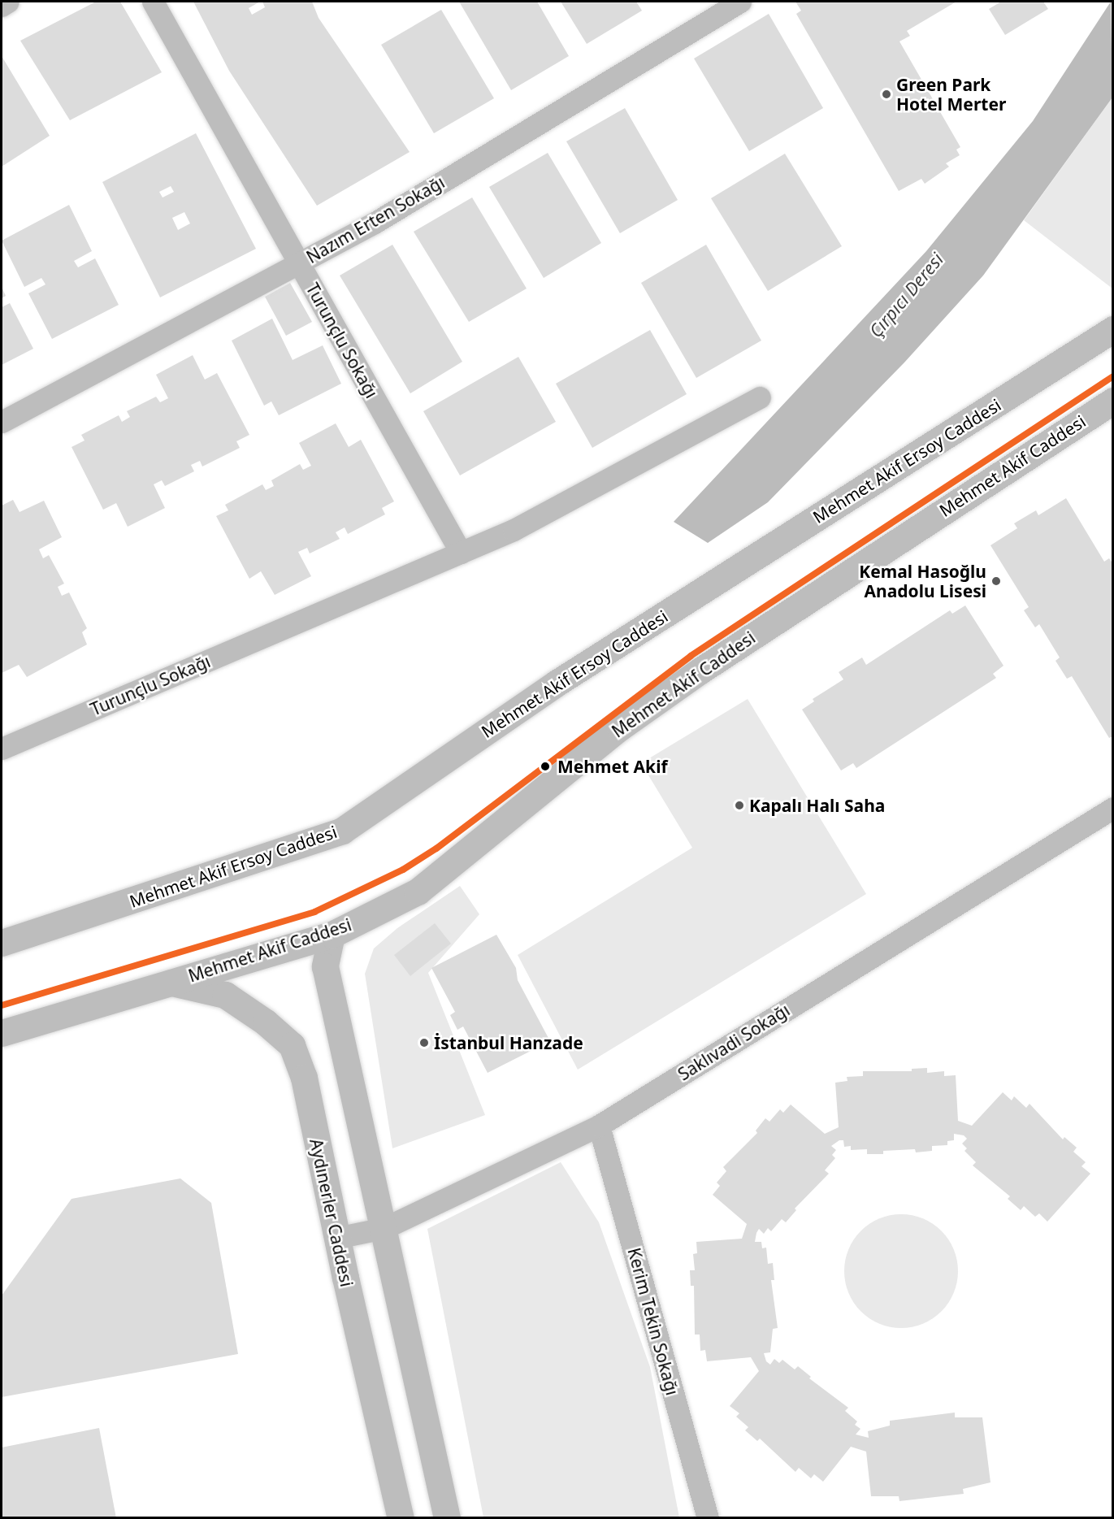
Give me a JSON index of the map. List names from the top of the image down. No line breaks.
{"streets":{"main road":["Mehmet Akif Ersoy Caddesi","Mehmet Akif Caddesi","Aydınerler Caddesi"],"street":["Nazım Erten Sokağı","Turunçlu Sokağı","Saklıvadi Sokağı","Kerim Tekin Sokağı"]},"crossings":[["Nazım Erten Sokağı","Turunçlu Sokağı"],["Mehmet Akif Caddesi","Aydınerler Caddesi"],["Saklıvadi Sokağı","Aydınerler Caddesi"],["Saklıvadi Sokağı","Kerim Tekin Sokağı"]],"water":["Çırpıcı Deresi"],"places":["Green Park Hotel Merter","Kemal Hasoğlu Anadolu Lisesi","Mehmet Akif","Kapalı Halı Saha","İstanbul Hanzade"]}
